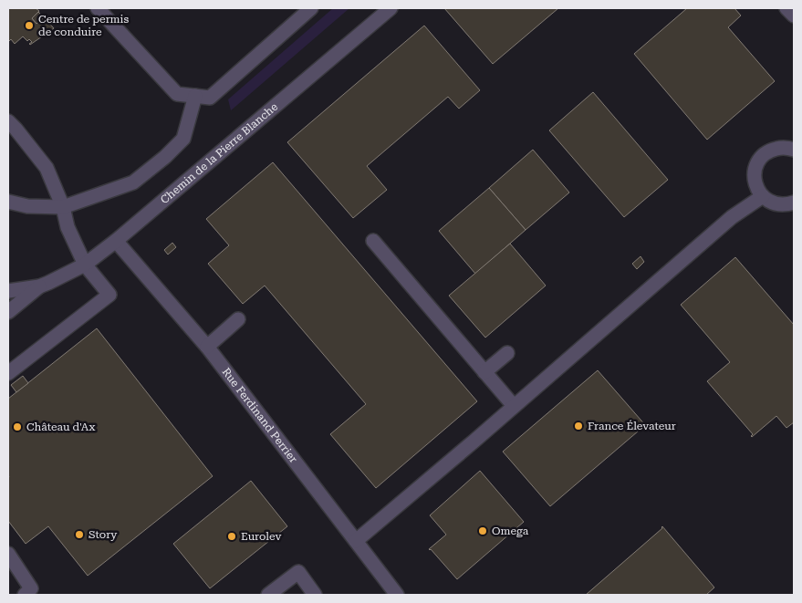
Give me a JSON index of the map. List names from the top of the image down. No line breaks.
{"streets":{"street":["Chemin de la Pierre Blanche","Rue Ferdinand Perrier"]},"crossings":[["Chemin de la Pierre Blanche","Rue Ferdinand Perrier"]],"places":["Centre de permis de conduire","France Élevateur","Château d'Ax","Omega","Story","Eurolev"]}
